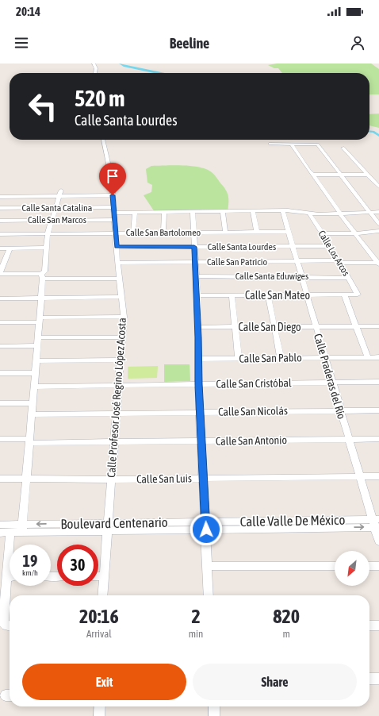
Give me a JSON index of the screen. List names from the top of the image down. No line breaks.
{"streets":{"street":["Calle Santa Catalina","Calle San Marcos","Calle San Bartolomeo","Calle Santa Lourdes","Calle Los Arcos","Calle San Patricio","Calle Santa Eduwiges","Calle San Mateo","Calle San Diego","Calle San Pablo","Calle Praderas del Río","Calle San Cristóbal","Calle Profesor José Regino López Acosta","Calle San Nicolás","Calle San Antonio","Calle San Luis","Calle Valle De México","Boulevard Centenario"]},"crossings":[["Calle Santa Catalina","Calle San Marcos"],["Calle Santa Catalina","Calle Profesor José Regino López Acosta"],["Calle San Marcos","Calle Profesor José Regino López Acosta"],["Calle San Bartolomeo","Calle Praderas del Río"],["Calle San Bartolomeo","Calle Profesor José Regino López Acosta"],["Calle Santa Lourdes","Calle Los Arcos"],["Calle Santa Lourdes","Calle Praderas del Río"],["Calle Santa Lourdes","Calle Profesor José Regino López Acosta"],["Calle Los Arcos","Calle San Patricio"],["Calle Los Arcos","Calle Santa Eduwiges"],["Calle Los Arcos","Calle San Mateo"],["Calle San Patricio","Calle Praderas del Río"],["Calle San Patricio","Calle Profesor José Regino López Acosta"],["Calle Santa Eduwiges","Calle Praderas del Río"],["Calle San Mateo","Calle Praderas del Río"],["Calle San Diego","Calle Praderas del Río"],["Calle San Pablo","Calle Praderas del Río"],["Calle Praderas del Río","Calle San Cristóbal"],["Calle Praderas del Río","Calle San Nicolás"],["Calle Praderas del Río","Calle San Antonio"],["Calle Praderas del Río","Calle San Luis"],["Calle Praderas del Río","Calle Valle De México"],["Calle San Cristóbal","Calle Profesor José Regino López Acosta"],["Calle Profesor José Regino López Acosta","Calle San Nicolás"],["Calle Profesor José Regino López Acosta","Calle San Antonio"],["Calle Profesor José Regino López Acosta","Calle San Luis"],["Calle Profesor José Regino López Acosta","Boulevard Centenario"],["Calle Valle De México","Boulevard Centenario"]],"north":"bottom left","page":{"status":"20:14","header":"Beeline","turn":["520 m","Calle Santa Lourdes"],"speed":"19 km/h","limit":"30","eta":["20:16","Arrival","2","min","820","m"],"buttons":["Exit","Share"]}}
